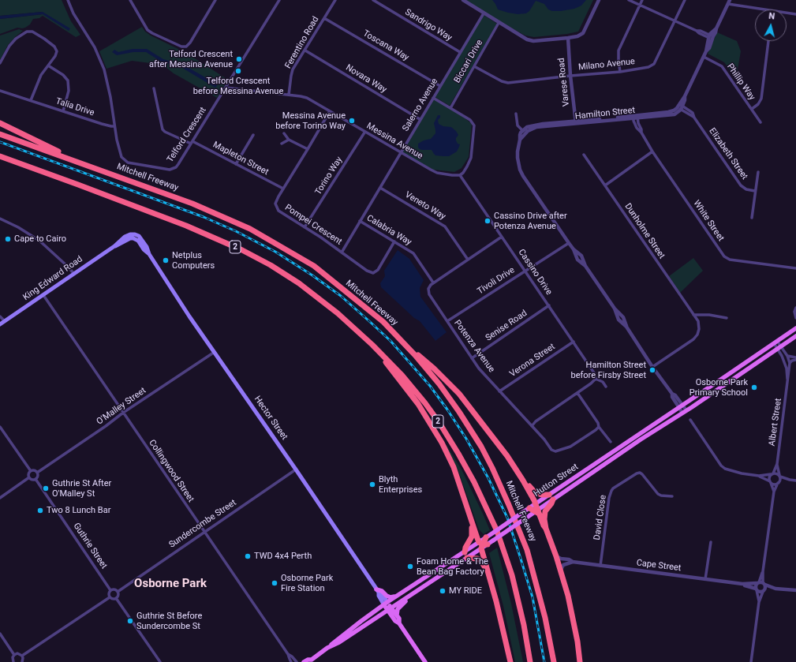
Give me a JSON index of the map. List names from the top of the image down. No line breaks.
{"streets":{"highway":["Mitchell Freeway","2"],"main road":["King Edward Road","Hector Street","Hutton Street"],"street":["Sandrigo Way","Ferentino Road","Toscana Way","Biccari Drive","Milano Avenue","Novara Way","Varese Road","Phillip Way","Salerno Avenue","Talia Drive","Hamilton Street","Telford Crescent","Messina Avenue","Elizabeth Street","Mapleton Street","Torino Way","Veneto Way","White Street","Pompei Crescent","Calabria Way","Dunholme Street","Cassino Drive","Tivoli Drive","Senise Road","Potenza Avenue","Verona Street","O'Malley Street","Albert Street","Collingwood Street","David Close","Sundercombe Street","Guthrie Street","Cape Street"]},"crossings":[["Sandrigo Way","Salerno Avenue"],["Ferentino Road","Toscana Way"],["Ferentino Road","Novara Way"],["Ferentino Road","Messina Avenue"],["Toscana Way","Salerno Avenue"],["Biccari Drive","Milano Avenue"],["Milano Avenue","Varese Road"],["Novara Way","Salerno Avenue"],["Varese Road","Hamilton Street"],["Salerno Avenue","Messina Avenue"],["Salerno Avenue","Veneto Way"],["Salerno Avenue","Pompei Crescent"],["Salerno Avenue","Calabria Way"],["Talia Drive","Telford Crescent"],["Hamilton Street","Elizabeth Street"],["Hamilton Street","White Street"],["Hamilton Street","Dunholme Street"],["Hamilton Street","Tivoli Drive"],["Hamilton Street","Hutton Street"],["Telford Crescent","Messina Avenue"],["Telford Crescent","Mapleton Street"],["Messina Avenue","Torino Way"],["Messina Avenue","Pompei Crescent"],["Messina Avenue","Cassino Drive"],["Mapleton Street","Pompei Crescent"],["Torino Way","Pompei Crescent"],["Pompei Crescent","Calabria Way"],["Calabria Way","Potenza Avenue"],["Cassino Drive","Tivoli Drive"],["Cassino Drive","Senise Road"],["Cassino Drive","Verona Street"],["King Edward Road","Hector Street"],["King Edward Road","Collingwood Street"],["Tivoli Drive","Potenza Avenue"],["Senise Road","Potenza Avenue"],["Potenza Avenue","Verona Street"],["O'Malley Street","Hector Street"],["O'Malley Street","Collingwood Street"],["O'Malley Street","Guthrie Street"],["Hector Street","Hutton Street"],["Hector Street","Sundercombe Street"],["Albert Street","Hutton Street"],["Collingwood Street","Sundercombe Street"],["David Close","Cape Street"],["Sundercombe Street","Guthrie Street"]],"districts":["Osborne Park"],"places":["Telford Crescent after Messina Avenue","Telford Crescent before Messina Avenue","Messina Avenue before Torino Way","Cassino Drive after Potenza Avenue","Cape to Cairo","Netplus Computers","Hamilton Street before Firsby Street","Osborne Park Primary School","Blyth Enterprises","Guthrie St After O'Malley St","Two 8 Lunch Bar","TWD 4x4 Perth","Foam Home & The Bean Bag Factory","Osborne Park Fire Station","MY RIDE","Guthrie St Before Sundercombe St"],"north":"top"}
